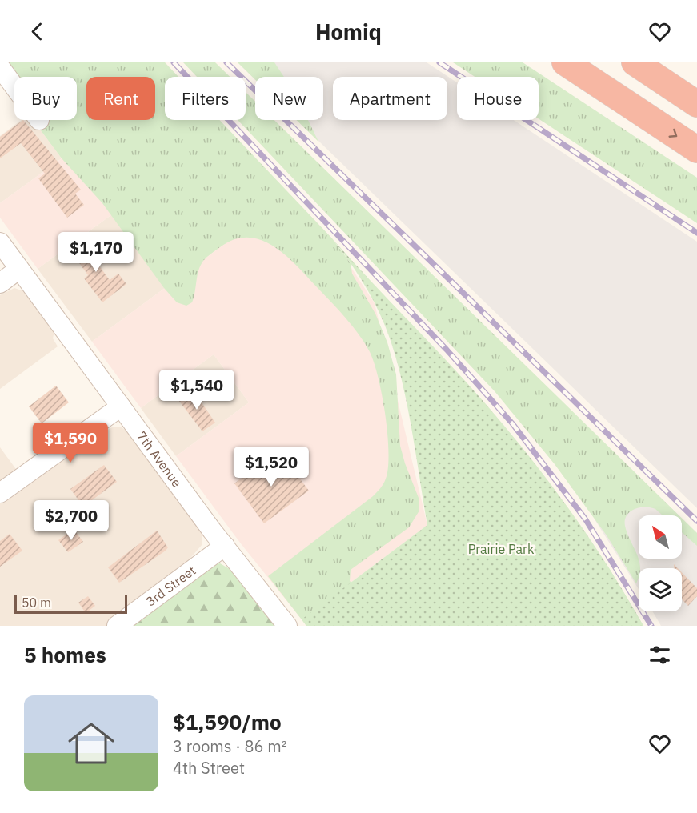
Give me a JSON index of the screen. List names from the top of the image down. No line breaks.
{"streets":{"street":["7th Avenue","3rd Street"]},"crossings":[["7th Avenue","3rd Street"]],"parks":["Prairie Park"],"scale_bar":"50 m","north":"top left","page":{"header":"Homiq","chip":["Buy","Rent","Filters","New","Apartment","House"],"price":["$1,170","$1,540","$1,590","$1,520","$2,700"],"scale":"50 m","heading":"5 homes","list":[{"name":"$1,590/mo","note":"3 rooms · 86 m² · 4th Street"}]}}
